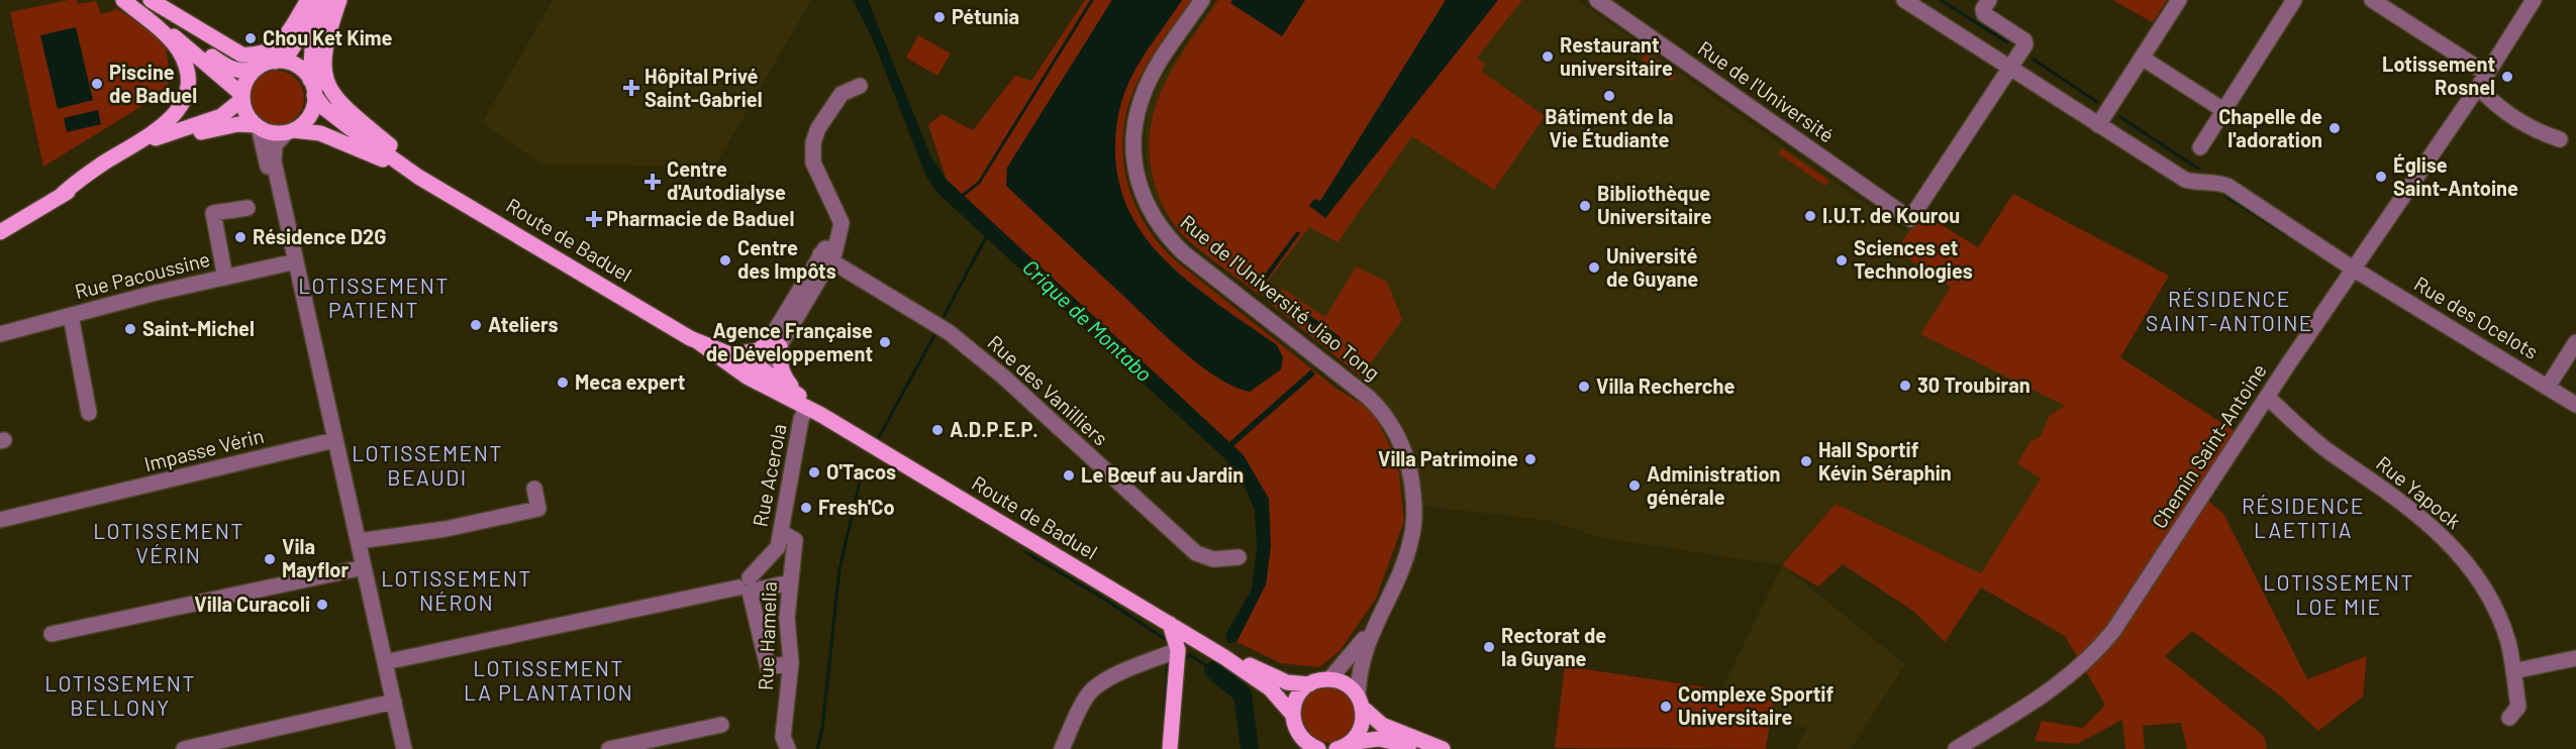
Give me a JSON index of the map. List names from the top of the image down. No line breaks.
{"streets":{"main road":["Route de Baduel"],"street":["Rue de l'Université","Rue Pacoussine","Rue de l'Université Jiao Tong","Rue des Ocelots","Rue des Vanilliers","Chemin Saint-Antoine","Impasse Vérin","Rue Acerola","Rue Yapock","Rue Hamelia"]},"crossings":[["Rue de l'Université","Rue des Ocelots"],["Route de Baduel","Rue Acerola"],["Rue des Ocelots","Chemin Saint-Antoine"],["Chemin Saint-Antoine","Rue Yapock"],["Rue Acerola","Rue Hamelia"]],"districts":["LOTISSEMENT PATIENT","RÉSIDENCE SAINT-ANTOINE","LOTISSEMENT BEAUDI","RÉSIDENCE LAETITIA","LOTISSEMENT VÉRIN","LOTISSEMENT NÉRON","LOTISSEMENT LOE MIE","LOTISSEMENT LA PLANTATION","LOTISSEMENT BELLONY"],"water":["Crique de Montabo"],"places":{"other":["Pétunia","Chou Ket Kime","Restaurant universitaire","Lotissement Rosnel","Piscine de Baduel","Bâtiment de la Vie Étudiante","Chapelle de l'adoration","Église Saint-Antoine","Bibliothèque Universitaire","I.U.T. de Kourou","Résidence D2G","Centre des Impôts","Sciences et Technologies","Université de Guyane","Ateliers","Saint-Michel","Agence Française de Développement","Meca expert","30 Troubiran","Villa Recherche","A.D.P.E.P.","Villa Patrimoine","Hall Sportif Kévin Séraphin","O'Tacos","Le Bœuf au Jardin","Administration générale","Fresh'Co","Vila Mayflor","Villa Curacoli","Rectorat de la Guyane","Complexe Sportif Universitaire"],"health":["Hôpital Privé Saint-Gabriel","Centre d'Autodialyse","Pharmacie de Baduel"]}}
